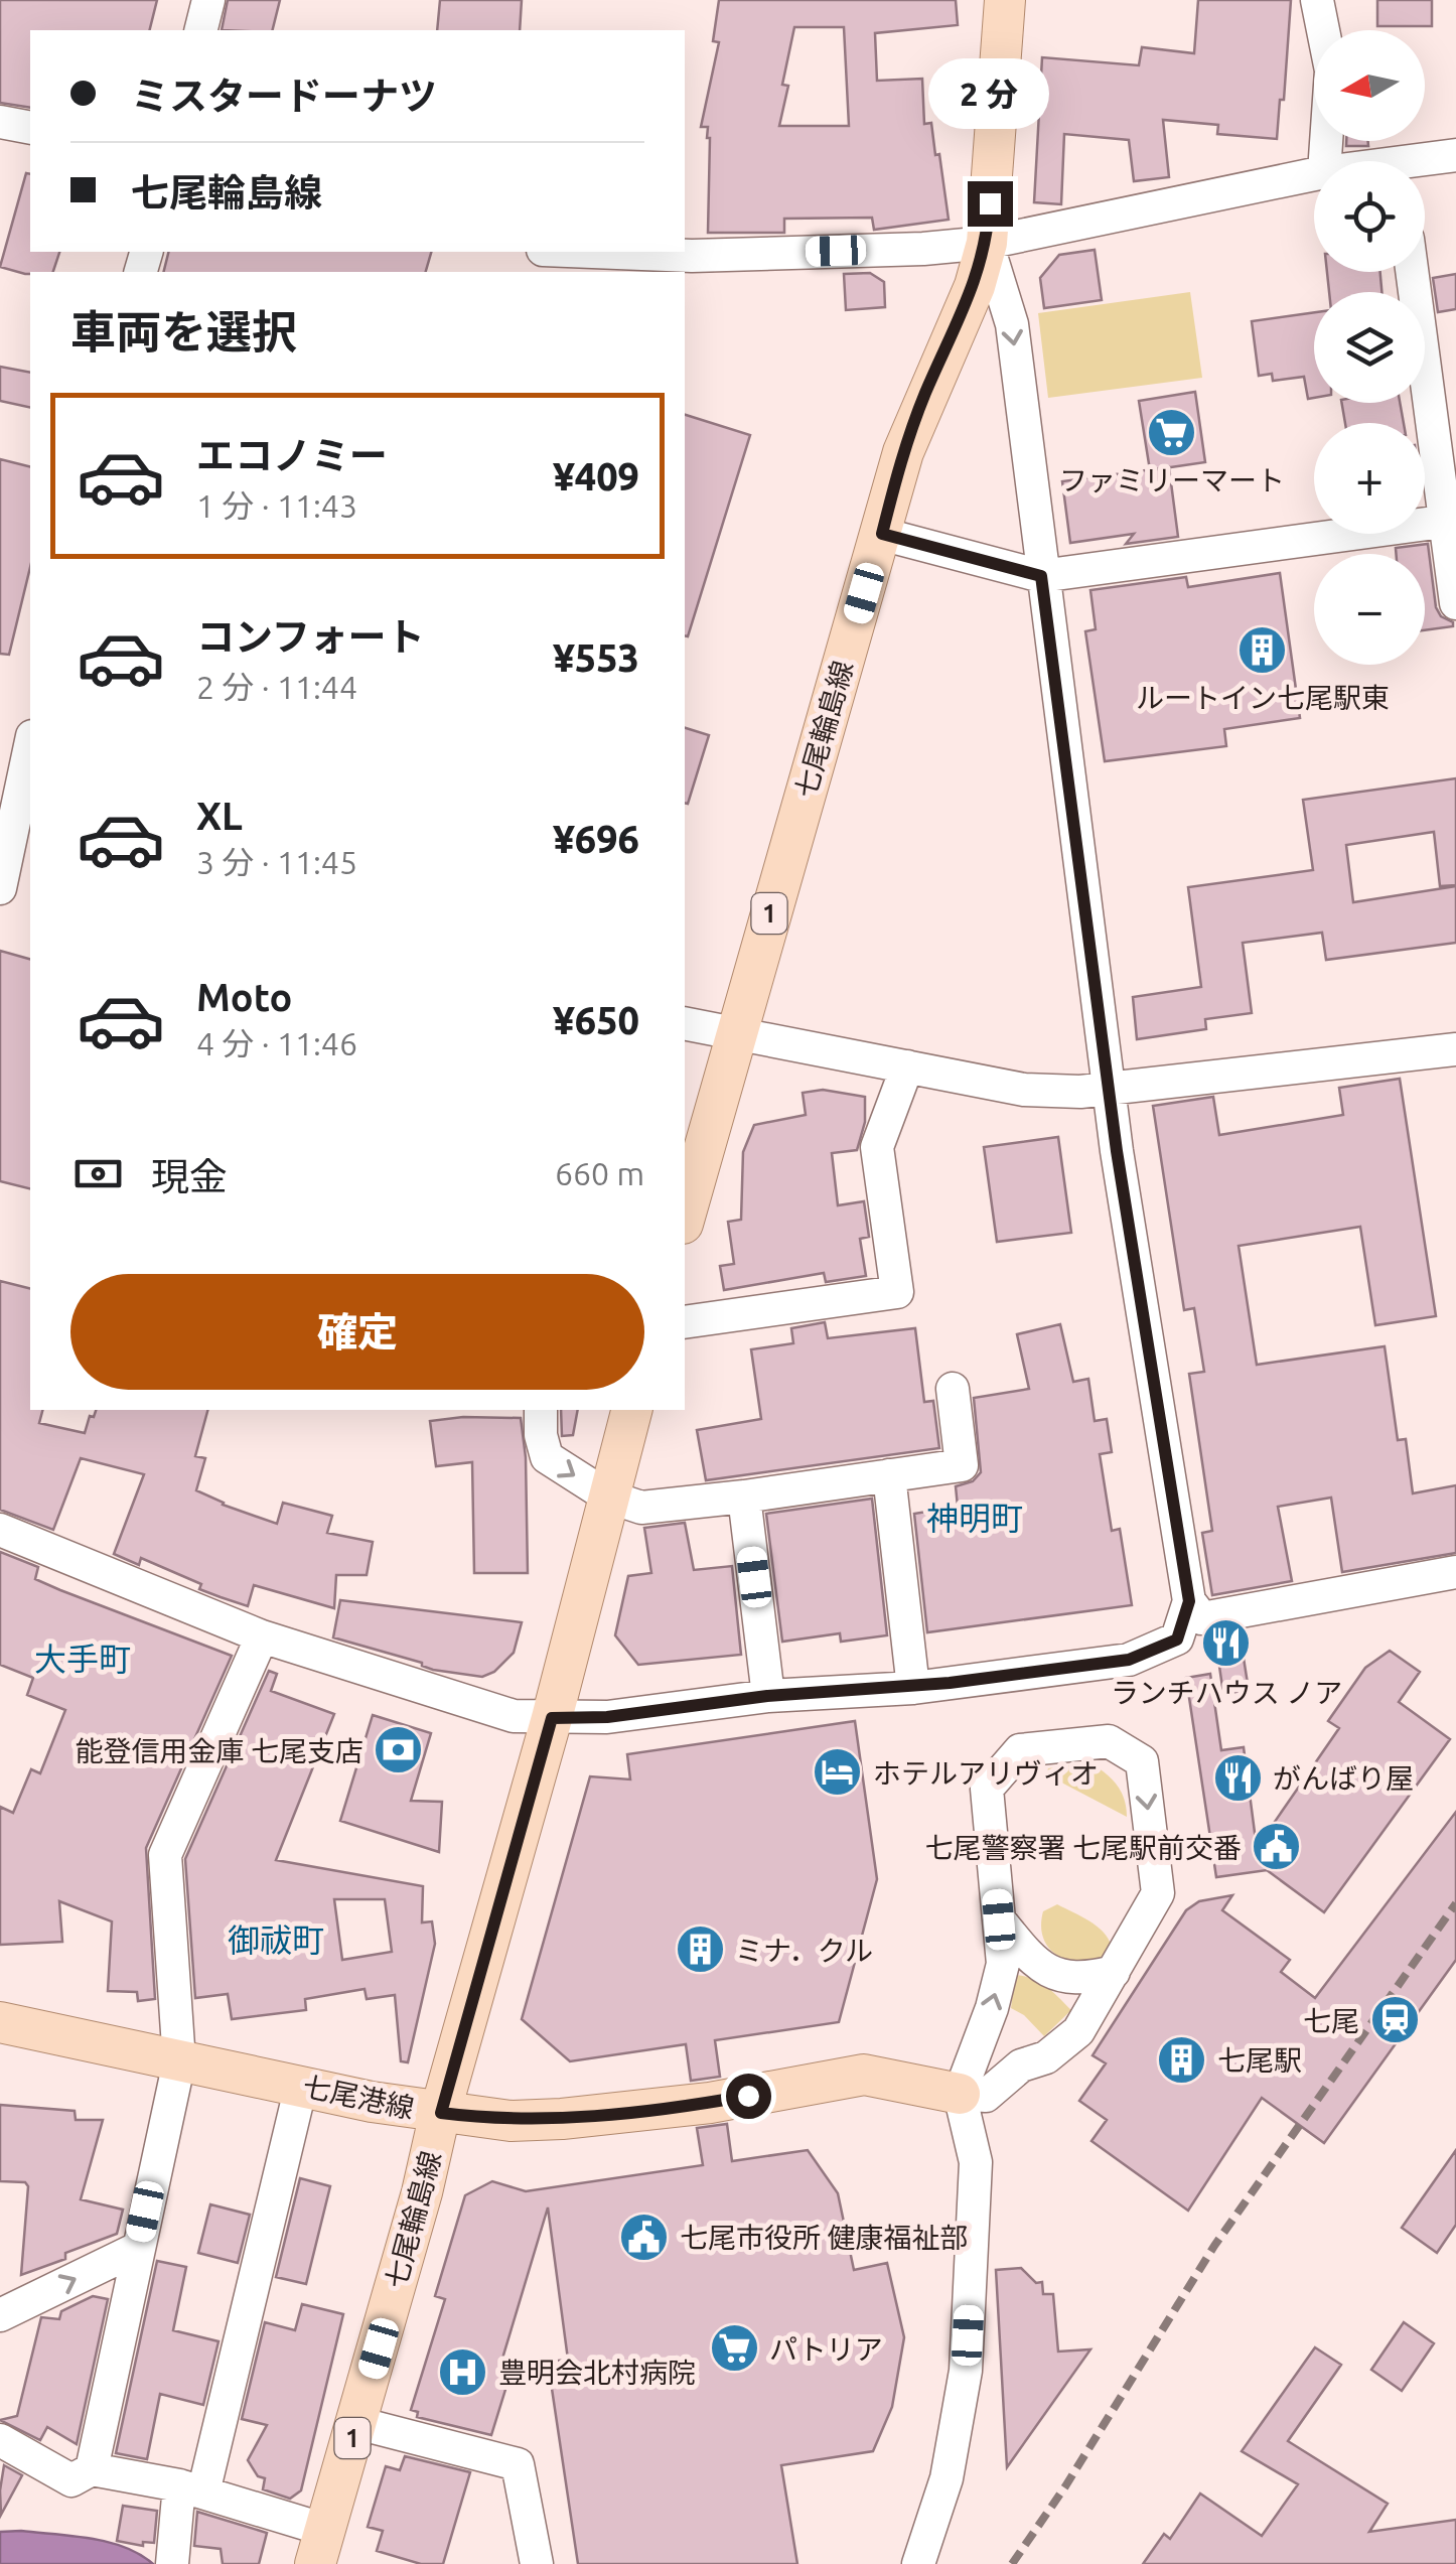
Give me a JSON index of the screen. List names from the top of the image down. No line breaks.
{"streets":{"main road":["七尾輪島線","1","七尾港線"]},"crossings":[["七尾輪島線","七尾港線"]],"districts":["神明町","大手町","御祓町"],"places":{"supermarket":["ファミリーマート","パトリア"],"building":["ルートイン七尾駅東","ミナ．クル","七尾駅"],"restaurant":["ランチハウス ノア","がんばり屋"],"bank":["能登信用金庫 七尾支店"],"hotel":["ホテルアリヴィオ"],"public building":["七尾警察署 七尾駅前交番","七尾市役所 健康福祉部"],"station":["七尾"],"hospital":["豊明会北村病院"]},"north":"left","page":{"map_buttons":["+","−"],"banner":["ミスタードーナツ","七尾輪島線"],"bubble":"2 分","heading":"車両を選択","list":[{"name":"エコノミー","note":"1 分 · 11:43","value":"¥409"},{"name":"コンフォート","note":"2 分 · 11:44","value":"¥553"},{"name":"XL","note":"3 分 · 11:45","value":"¥696"},{"name":"Moto","note":"4 分 · 11:46","value":"¥650"}],"pay":["現金","660 m"],"buttons":"確定"}}
